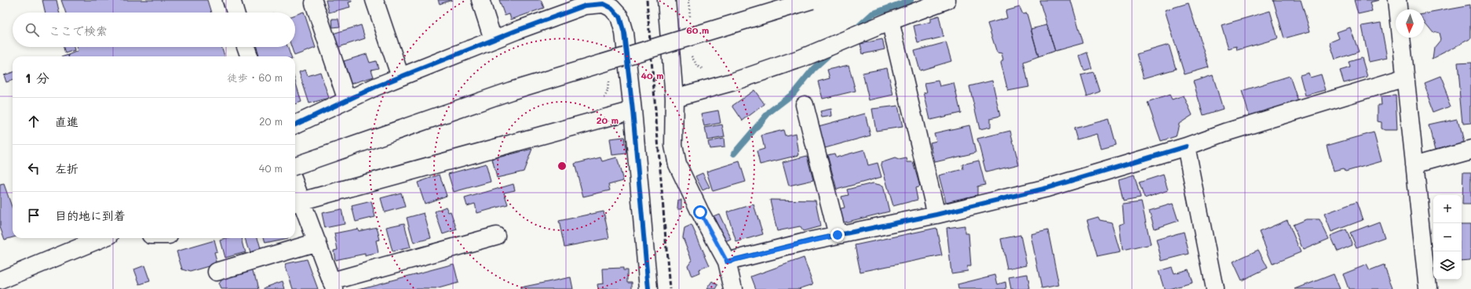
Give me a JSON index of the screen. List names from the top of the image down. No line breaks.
{"north":"bottom","page":{"search":"ここで検索","heading":["1 分","徒歩 · 60 m"],"list":[["直進","20 m"],["左折","40 m"],"目的地に到着"],"map_buttons":["+","−"]},"rings":["60 m","40 m","20 m"]}
